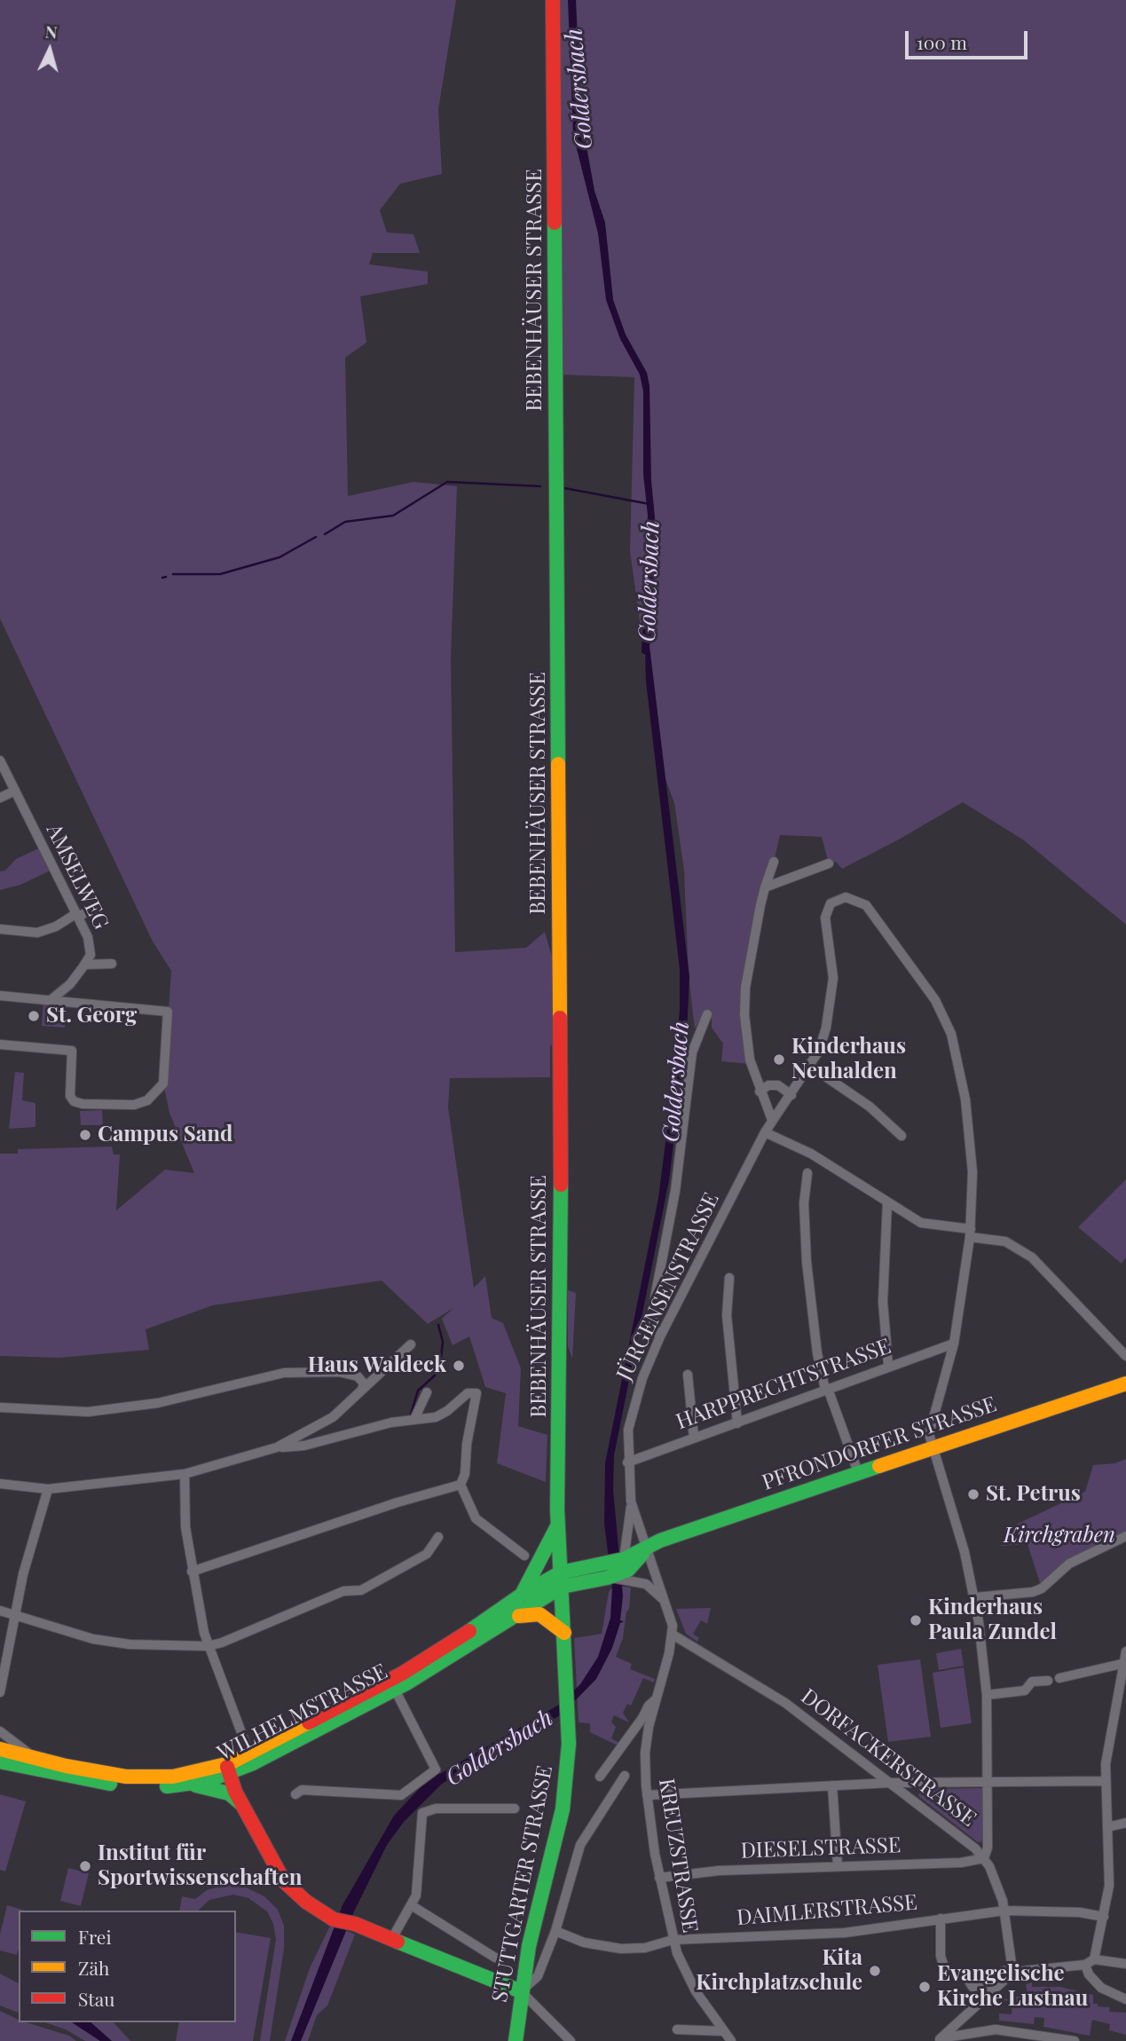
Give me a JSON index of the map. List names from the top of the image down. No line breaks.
{"streets":{"main road":["BEBENHÄUSER STRASSE","PFRONDORFER STRASSE","WILHELMSTRASSE","STUTTGARTER STRASSE"],"street":["AMSELWEG","JÜRGENSENSTRASSE","HARPPRECHTSTRASSE","DORFACKERSTRASSE","DIESELSTRASSE","KREUZSTRASSE","DAIMLERSTRASSE"]},"crossings":[["BEBENHÄUSER STRASSE","PFRONDORFER STRASSE"],["BEBENHÄUSER STRASSE","WILHELMSTRASSE"],["BEBENHÄUSER STRASSE","STUTTGARTER STRASSE"],["JÜRGENSENSTRASSE","HARPPRECHTSTRASSE"],["JÜRGENSENSTRASSE","PFRONDORFER STRASSE"],["JÜRGENSENSTRASSE","KREUZSTRASSE"],["PFRONDORFER STRASSE","WILHELMSTRASSE"],["PFRONDORFER STRASSE","KREUZSTRASSE"],["PFRONDORFER STRASSE","STUTTGARTER STRASSE"],["WILHELMSTRASSE","STUTTGARTER STRASSE"],["DORFACKERSTRASSE","DIESELSTRASSE"],["DORFACKERSTRASSE","KREUZSTRASSE"],["DORFACKERSTRASSE","DAIMLERSTRASSE"],["DIESELSTRASSE","KREUZSTRASSE"],["KREUZSTRASSE","DAIMLERSTRASSE"]],"water":["Goldersbach"],"parks":["Kirchgraben"],"places":["St. Georg","Kinderhaus Neuhalden","Campus Sand","Haus Waldeck","St. Petrus","Kinderhaus Paula Zundel","Institut für Sportwissenschaften","Kita Kirchplatzschule","Evangelische Kirche Lustnau"],"legend":["Frei","Zäh","Stau"],"scale_bar":"100 m","north":"top"}
